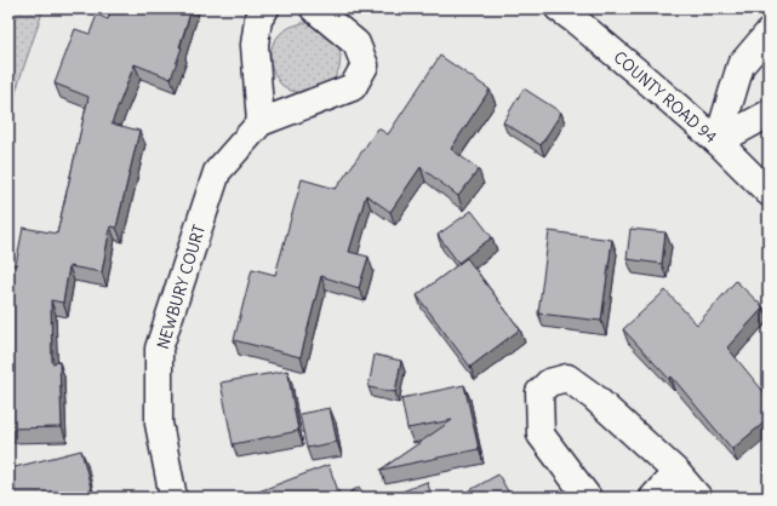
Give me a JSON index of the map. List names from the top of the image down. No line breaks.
{"streets":{"street":["COUNTY ROAD 94","NEWBURY COURT"]}}
